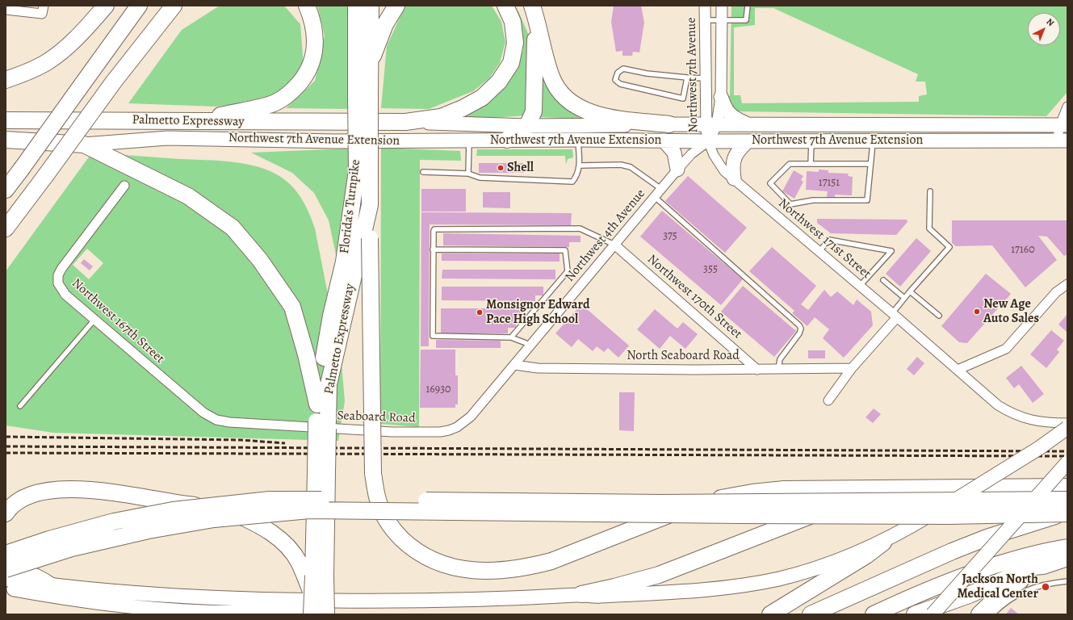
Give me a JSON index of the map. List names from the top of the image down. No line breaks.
{"streets":{"highway":["Palmetto Expressway","Florida's Turnpike"],"main road":["Northwest 7th Avenue Extension"],"street":["Northwest 7th Avenue","Northwest 4th Avenue","Northwest 171st Street","Northwest 170th Street","Northwest 167th Street","North Seaboard Road","Seaboard Road"]},"crossings":[["Northwest 7th Avenue","Northwest 7th Avenue Extension"],["Northwest 7th Avenue","Northwest 4th Avenue"],["Northwest 7th Avenue","Northwest 171st Street"],["Palmetto Expressway","Northwest 7th Avenue Extension"],["Palmetto Expressway","Florida's Turnpike"],["Northwest 7th Avenue Extension","Northwest 4th Avenue"],["Northwest 7th Avenue Extension","Northwest 171st Street"],["Northwest 4th Avenue","Northwest 171st Street"],["Northwest 4th Avenue","Northwest 170th Street"],["Northwest 4th Avenue","North Seaboard Road"],["Northwest 4th Avenue","Seaboard Road"],["Northwest 170th Street","North Seaboard Road"],["Northwest 167th Street","Seaboard Road"],["North Seaboard Road","Seaboard Road"]],"places":["Shell","New Age Auto Sales","Monsignor Edward Pace High School","Jackson North Medical Center"],"house_numbers":["17151","375","17160","355","16930"],"north":"top right"}
